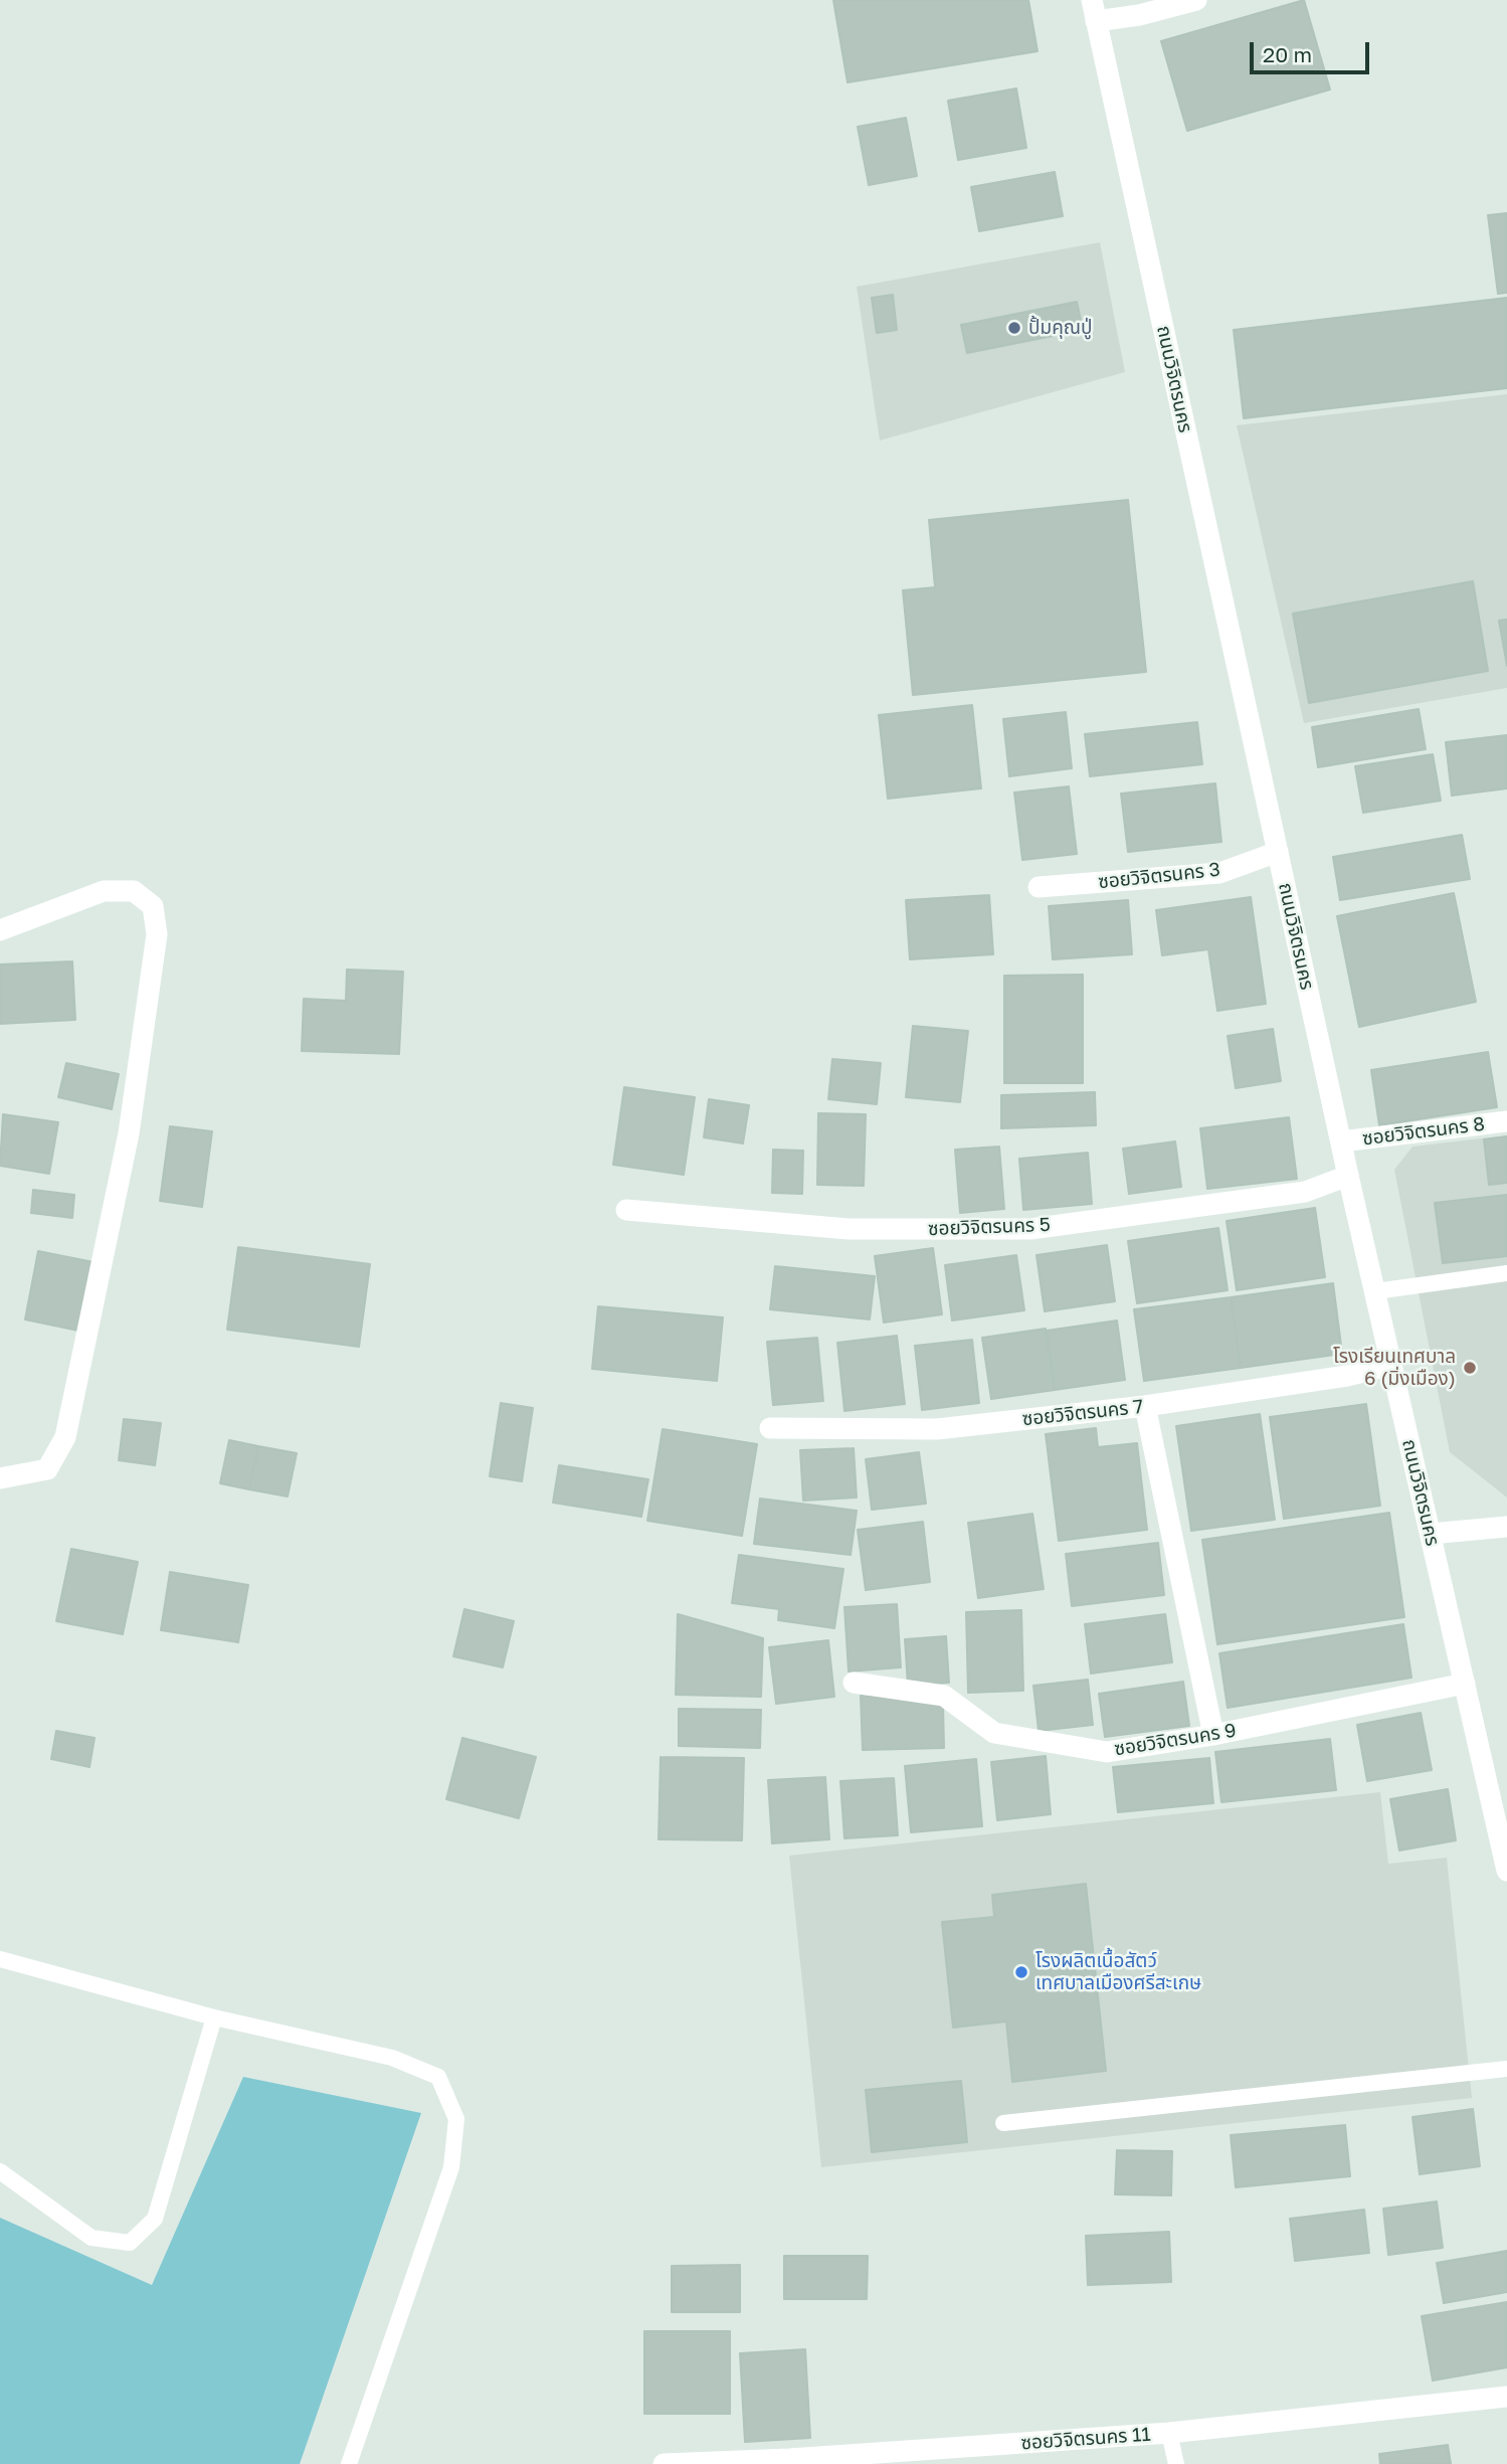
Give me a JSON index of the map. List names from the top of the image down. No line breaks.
{"streets":{"street":["ถนนวิจิตรนคร","ซอยวิจิตรนคร 3","ซอยวิจิตรนคร 8","ซอยวิจิตรนคร 5","ซอยวิจิตรนคร 7","ซอยวิจิตรนคร 9","ซอยวิจิตรนคร 11"]},"crossings":[["ถนนวิจิตรนคร","ซอยวิจิตรนคร 3"],["ถนนวิจิตรนคร","ซอยวิจิตรนคร 8"],["ถนนวิจิตรนคร","ซอยวิจิตรนคร 5"],["ถนนวิจิตรนคร","ซอยวิจิตรนคร 7"],["ถนนวิจิตรนคร","ซอยวิจิตรนคร 9"]],"places":["ปั้มคุณปู่","โรงเรียนเทศบาล 6 (มิ่งเมือง)","โรงผลิตเนื้อสัตว์ เทศบาลเมืองศรีสะเกษ"],"scale_bar":"20 m"}
